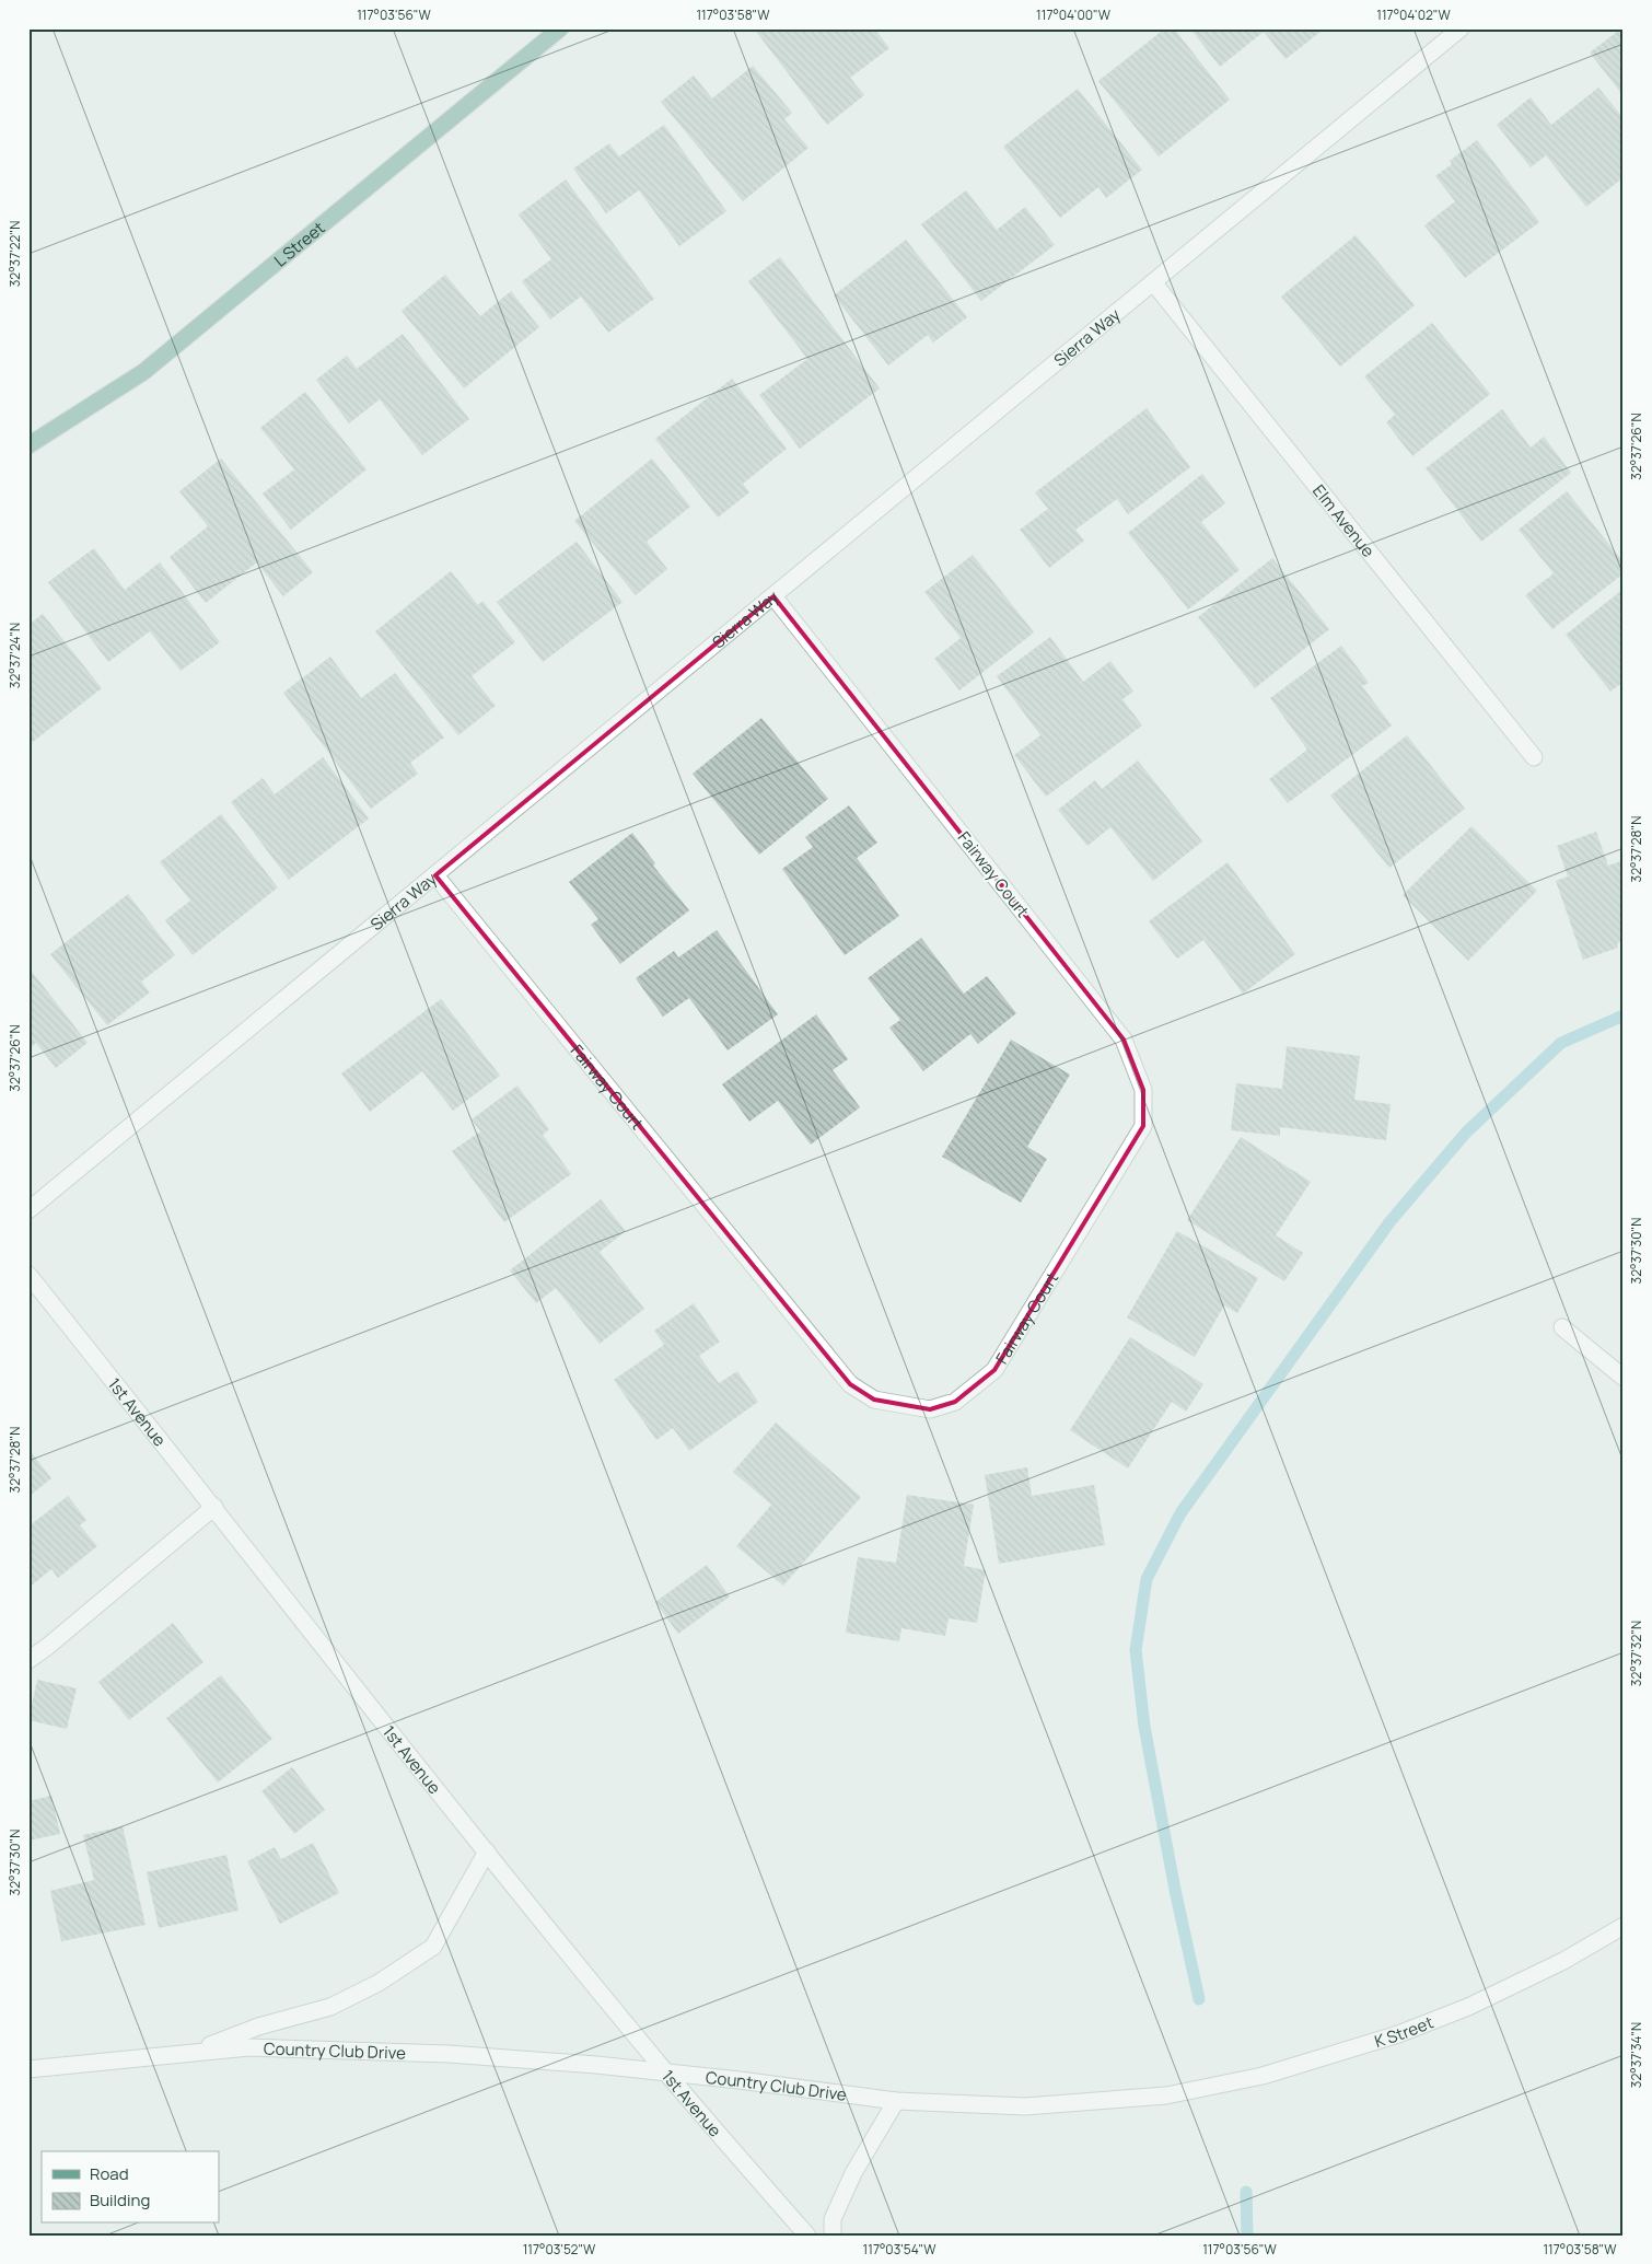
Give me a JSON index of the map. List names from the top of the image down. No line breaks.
{"streets":{"main road":["L Street"],"street":["Sierra Way","Elm Avenue","Fairway Court","1st Avenue","K Street","Country Club Drive"]},"crossings":[["Sierra Way","Elm Avenue"],["Sierra Way","Fairway Court"],["1st Avenue","Country Club Drive"],["K Street","Country Club Drive"]],"legend":["Road","Building"],"coordinates":["117°03'56\"W","117°03'58\"W","117°04'00\"W","117°04'02\"W","32°37'22\"N","32°37'26\"N","32°37'24\"N","32°37'28\"N","32°37'30\"N","32°37'32\"N","32°37'34\"N","117°03'52\"W","117°03'54\"W"]}
